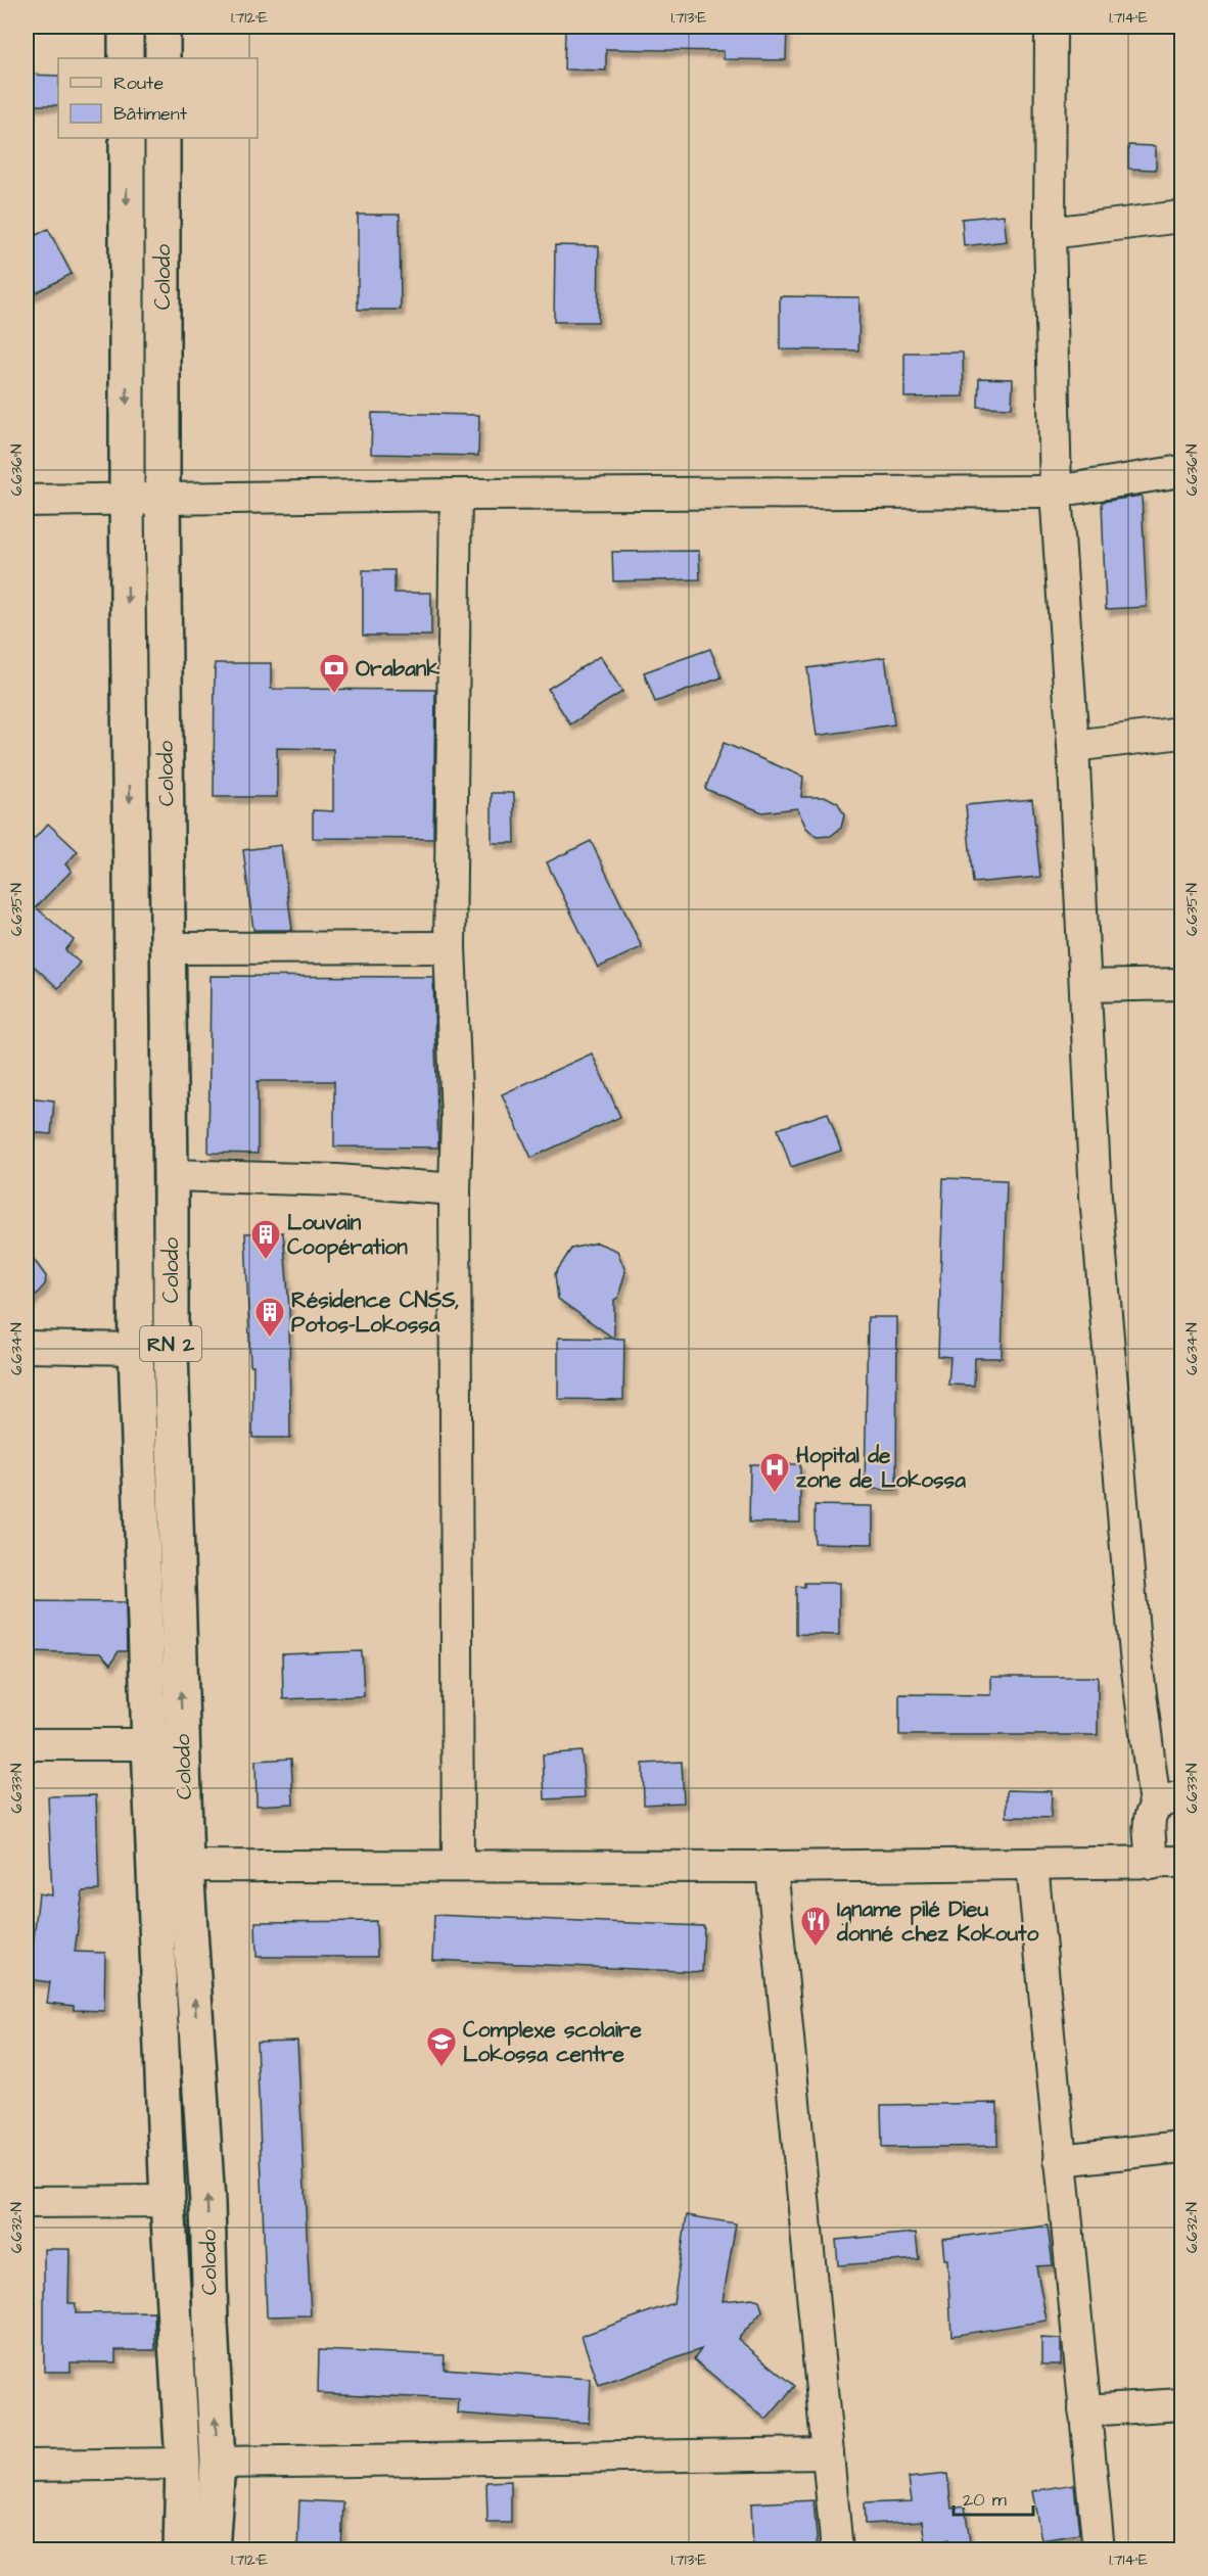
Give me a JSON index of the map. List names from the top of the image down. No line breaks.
{"streets":{"main road":["Colodo","RN 2"]},"places":{"bank":["Orabank"],"building":["Louvain Coopération","Résidence CNSS, Potos-Lokossa"],"hospital":["Hopital de zone de Lokossa"],"restaurant":["Igname pilé Dieu donné chez Kokouto"],"school or university":["Complexe scolaire Lokossa centre"]},"legend":["Route","Bâtiment"],"scale_bar":"20 m","coordinates":["1.712°E","1.713°E","1.714°E","6.636°N","6.635°N","6.634°N","6.633°N","6.632°N"]}
